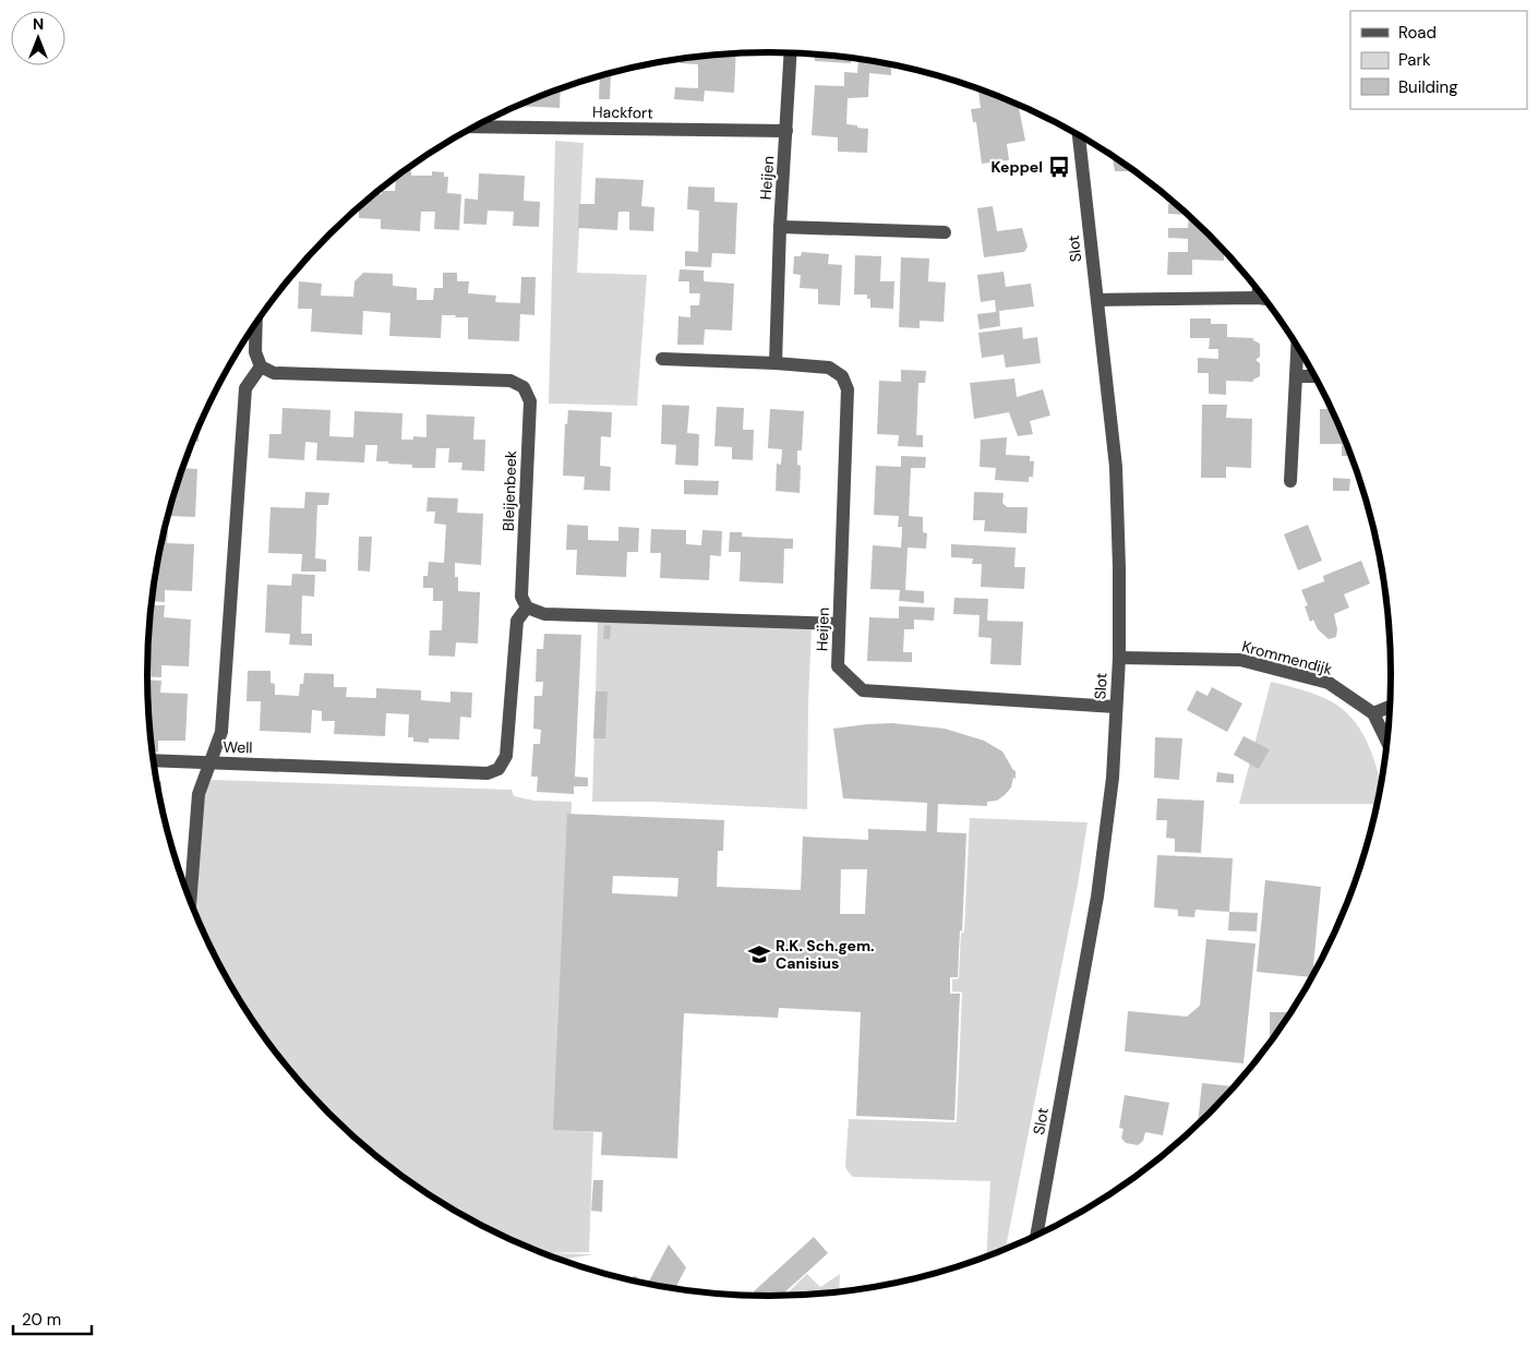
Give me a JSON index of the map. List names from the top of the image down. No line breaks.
{"streets":{"street":["Hackfort","Heijen","Slot","Bleijenbeek","Krommendijk","Well"]},"crossings":[["Hackfort","Heijen"],["Heijen","Slot"],["Slot","Krommendijk"],["Bleijenbeek","Well"]],"places":{"bus stop":["Keppel"],"school or university":["R.K. Sch.gem. Canisius"]},"legend":["Road","Park","Building"],"scale_bar":"20 m","north":"top"}
